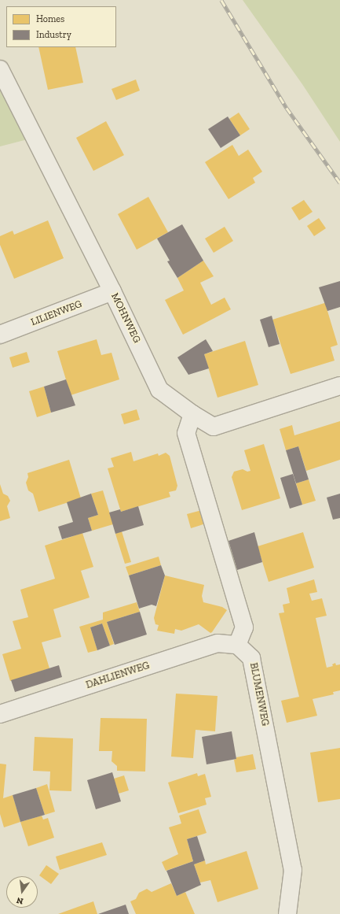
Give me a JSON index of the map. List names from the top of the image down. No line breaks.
{"streets":{"street":["LILIENWEG","MOHNWEG","DAHLIENWEG","BLUMENWEG"]},"crossings":[["LILIENWEG","MOHNWEG"],["DAHLIENWEG","BLUMENWEG"]],"legend":["Homes","Industry"],"north":"bottom"}
